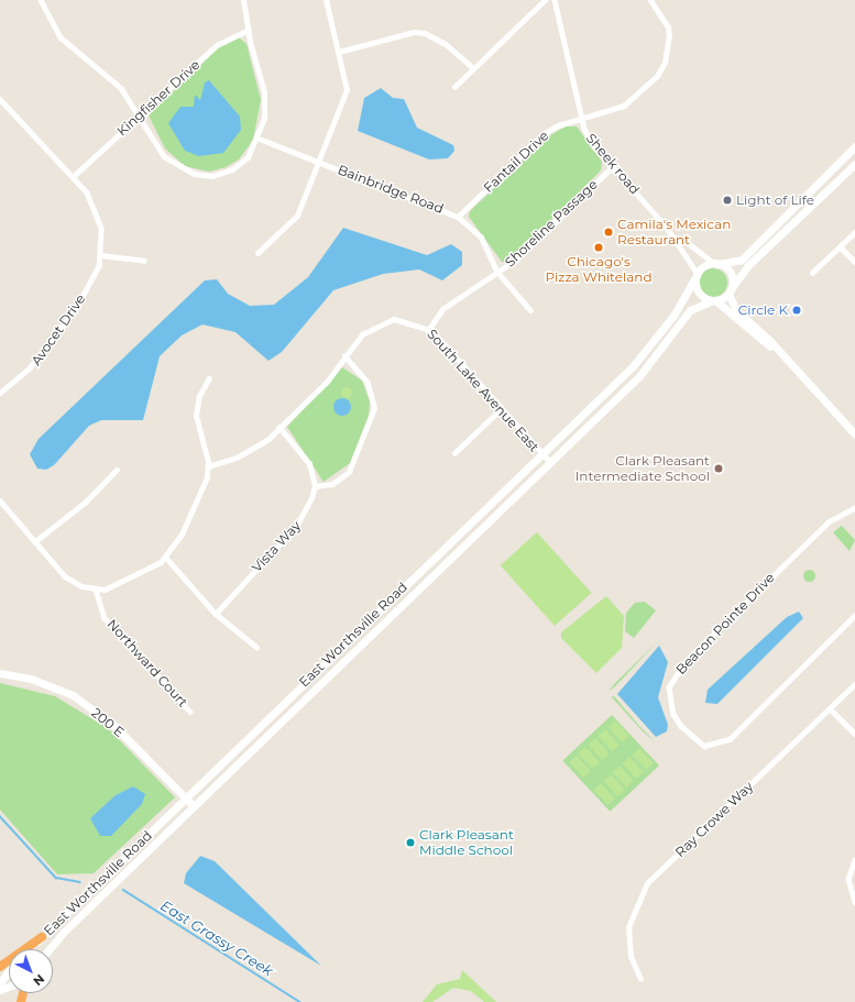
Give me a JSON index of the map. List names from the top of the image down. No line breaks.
{"streets":{"main road":["East Worthsville Road","200 E"],"street":["Kingfisher Drive","Fantail Drive","Sheek road","Bainbridge Road","Shoreline Passage","Avocet Drive","South Lake Avenue East","Vista Way","Beacon Pointe Drive","Northward Court","Ray Crowe Way"]},"crossings":[["Fantail Drive","Sheek road"],["Fantail Drive","Bainbridge Road"],["Sheek road","Shoreline Passage"],["Sheek road","East Worthsville Road"],["Bainbridge Road","Shoreline Passage"],["Shoreline Passage","South Lake Avenue East"],["South Lake Avenue East","East Worthsville Road"],["East Worthsville Road","200 E"]],"water":["East Grassy Creek"],"places":["Light of Life","Camila's Mexican Restaurant","Chicago's Pizza Whiteland","Circle K","Clark Pleasant Intermediate School","Clark Pleasant Middle School"],"north":"bottom right"}
